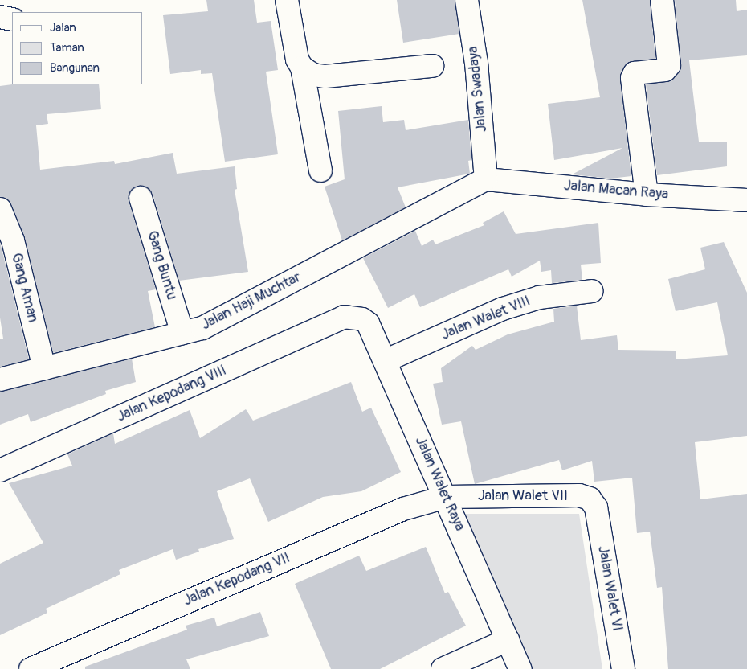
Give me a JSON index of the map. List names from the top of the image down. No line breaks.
{"streets":{"street":["Jalan Swadaya","Jalan Macan Raya","Gang Buntu","Gang Aman","Jalan Haji Muchtar","Jalan Walet VIII","Jalan Kepodang VIII","Jalan Walet Raya","Jalan Walet VII","Jalan Kepodang VII","Jalan Walet VI"]},"crossings":[["Jalan Swadaya","Jalan Macan Raya"],["Jalan Swadaya","Jalan Haji Muchtar"],["Jalan Macan Raya","Jalan Haji Muchtar"],["Gang Buntu","Jalan Haji Muchtar"],["Gang Aman","Jalan Haji Muchtar"],["Jalan Walet VIII","Jalan Walet Raya"],["Jalan Kepodang VIII","Jalan Walet Raya"],["Jalan Walet Raya","Jalan Walet VII"],["Jalan Walet Raya","Jalan Kepodang VII"],["Jalan Walet VII","Jalan Kepodang VII"],["Jalan Walet VII","Jalan Walet VI"]],"legend":["Jalan","Taman","Bangunan"]}
